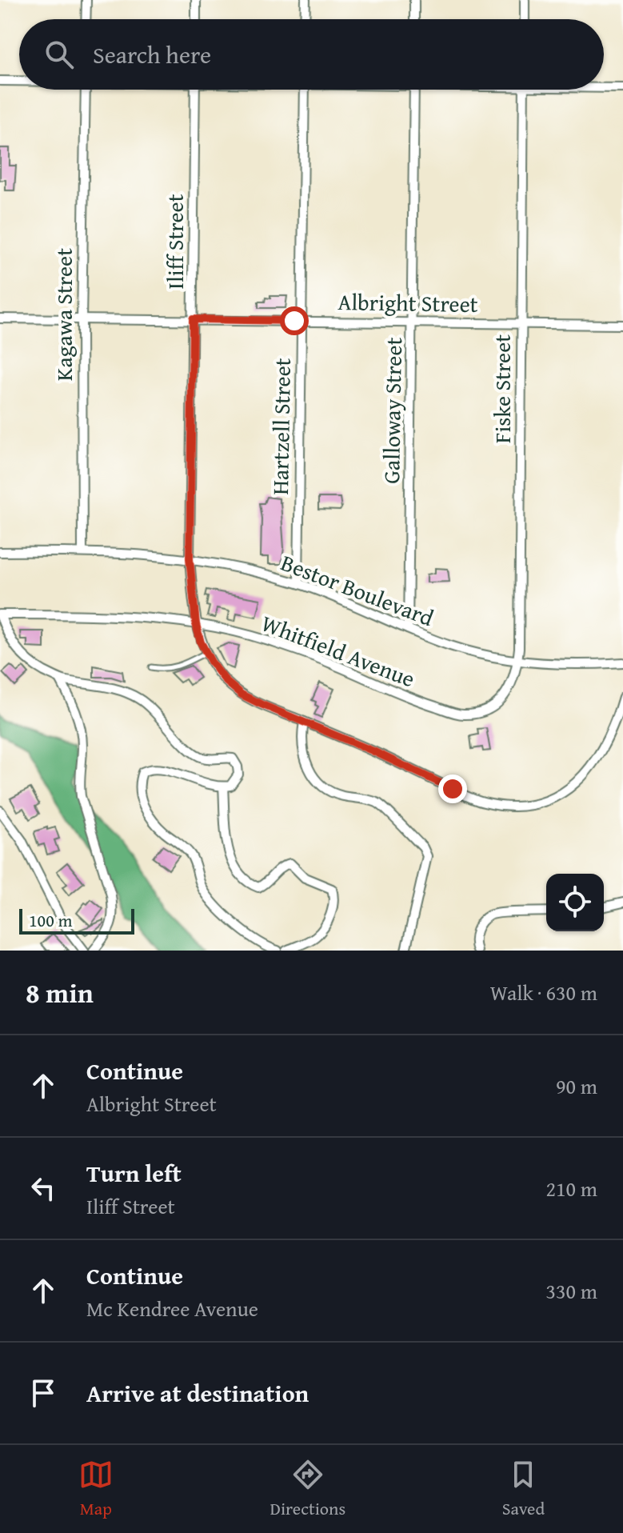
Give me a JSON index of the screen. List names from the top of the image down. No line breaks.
{"streets":{"street":["Iliff Street","Albright Street","Kagawa Street","Fiske Street","Galloway Street","Hartzell Street","Bestor Boulevard","Whitfield Avenue"]},"crossings":[["Iliff Street","Albright Street"],["Iliff Street","Bestor Boulevard"],["Iliff Street","Whitfield Avenue"],["Albright Street","Kagawa Street"],["Albright Street","Fiske Street"],["Albright Street","Galloway Street"],["Albright Street","Hartzell Street"],["Kagawa Street","Bestor Boulevard"],["Fiske Street","Bestor Boulevard"],["Fiske Street","Whitfield Avenue"],["Galloway Street","Bestor Boulevard"],["Hartzell Street","Bestor Boulevard"],["Bestor Boulevard","Whitfield Avenue"]],"scale_bar":"100 m","page":{"search":"Search here","scale":"100 m","heading":["8 min","Walk · 630 m"],"list":[["Continue","Albright Street","90 m"],["Turn left","Iliff Street","210 m"],["Continue","Mc Kendree Avenue","330 m"],"Arrive at destination"],"nav":["Map","Directions","Saved"]}}
